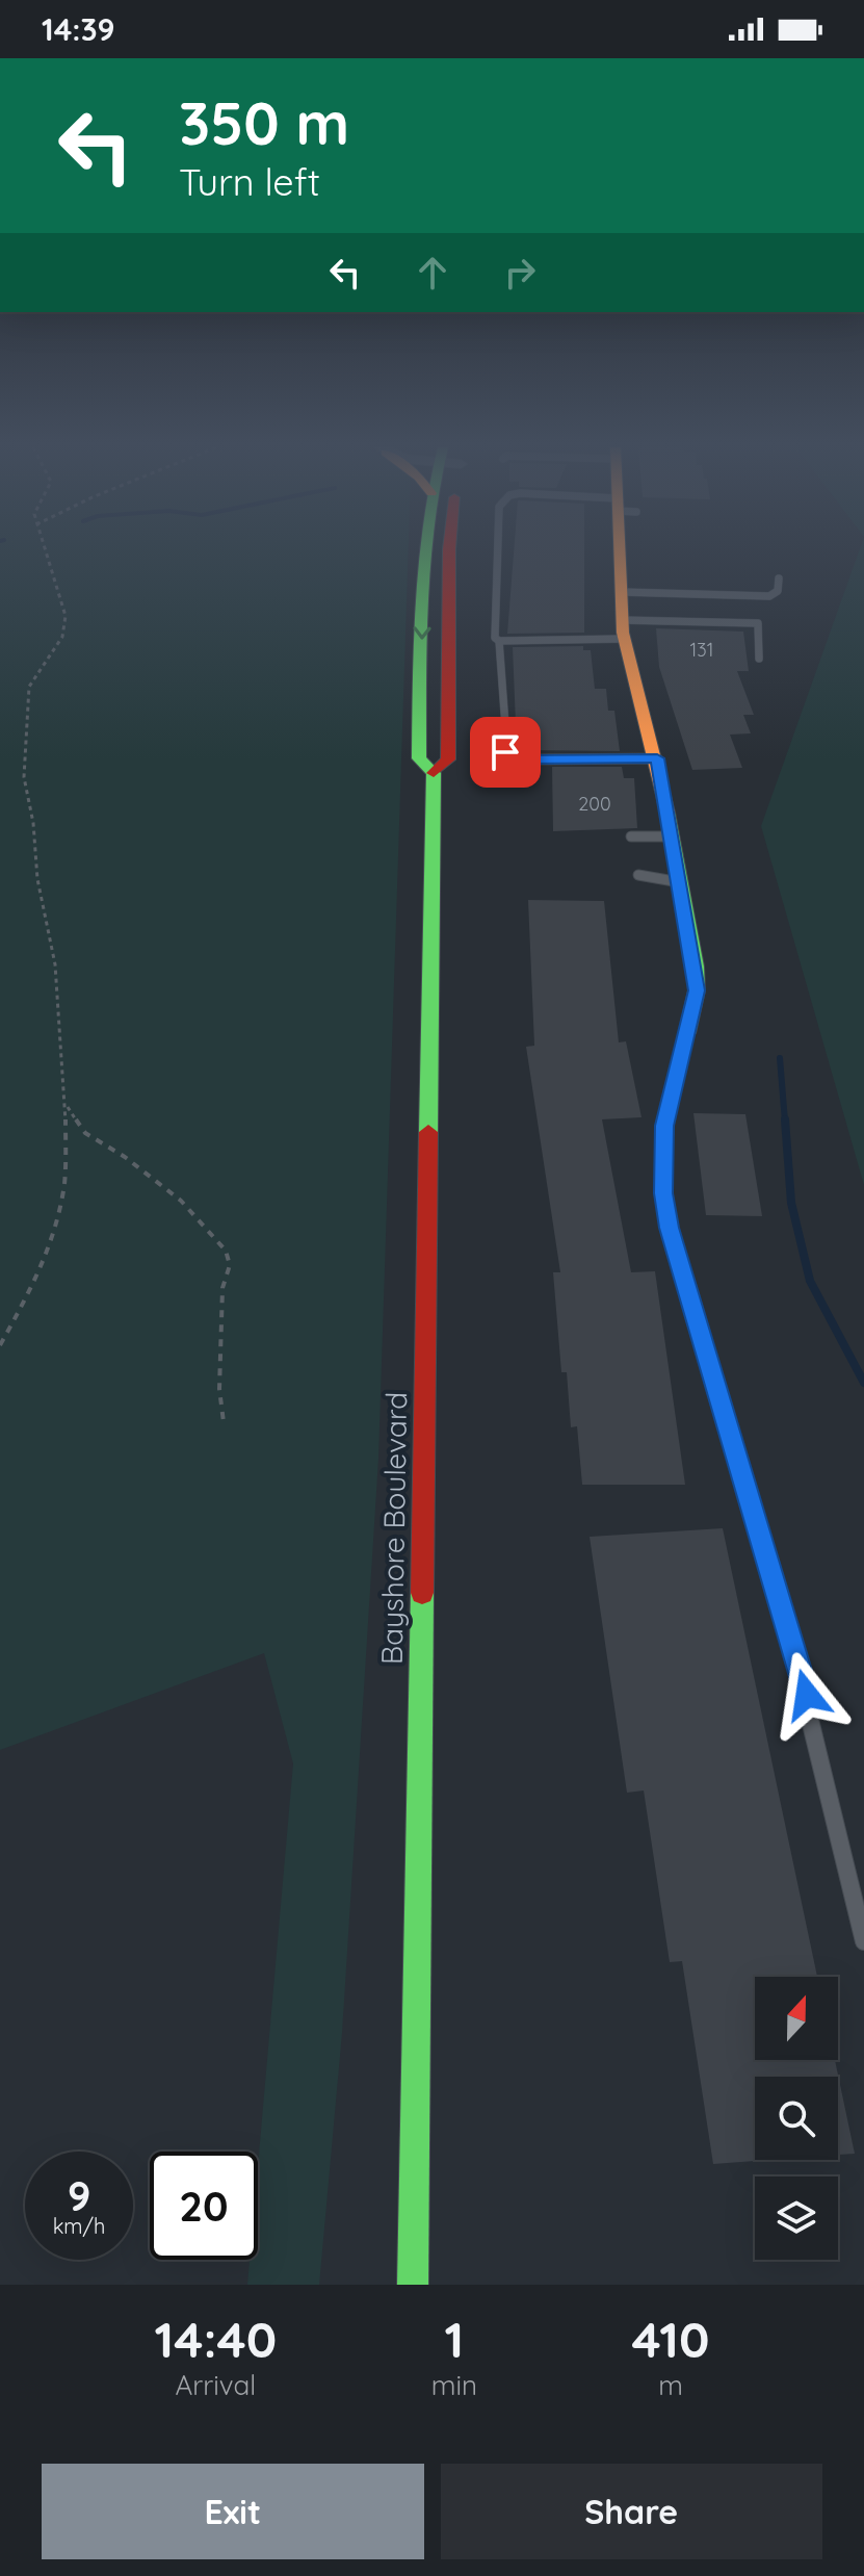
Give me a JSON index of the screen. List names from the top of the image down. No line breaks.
{"streets":{"main road":["Bayshore Boulevard"]},"house_numbers":["131","200"],"north":"top","page":{"status":"14:39","turn":["350 m","Turn left"],"speed":"9 km/h","limit":"20","eta":["14:40","Arrival","1","min","410","m"],"buttons":["Exit","Share"]}}
